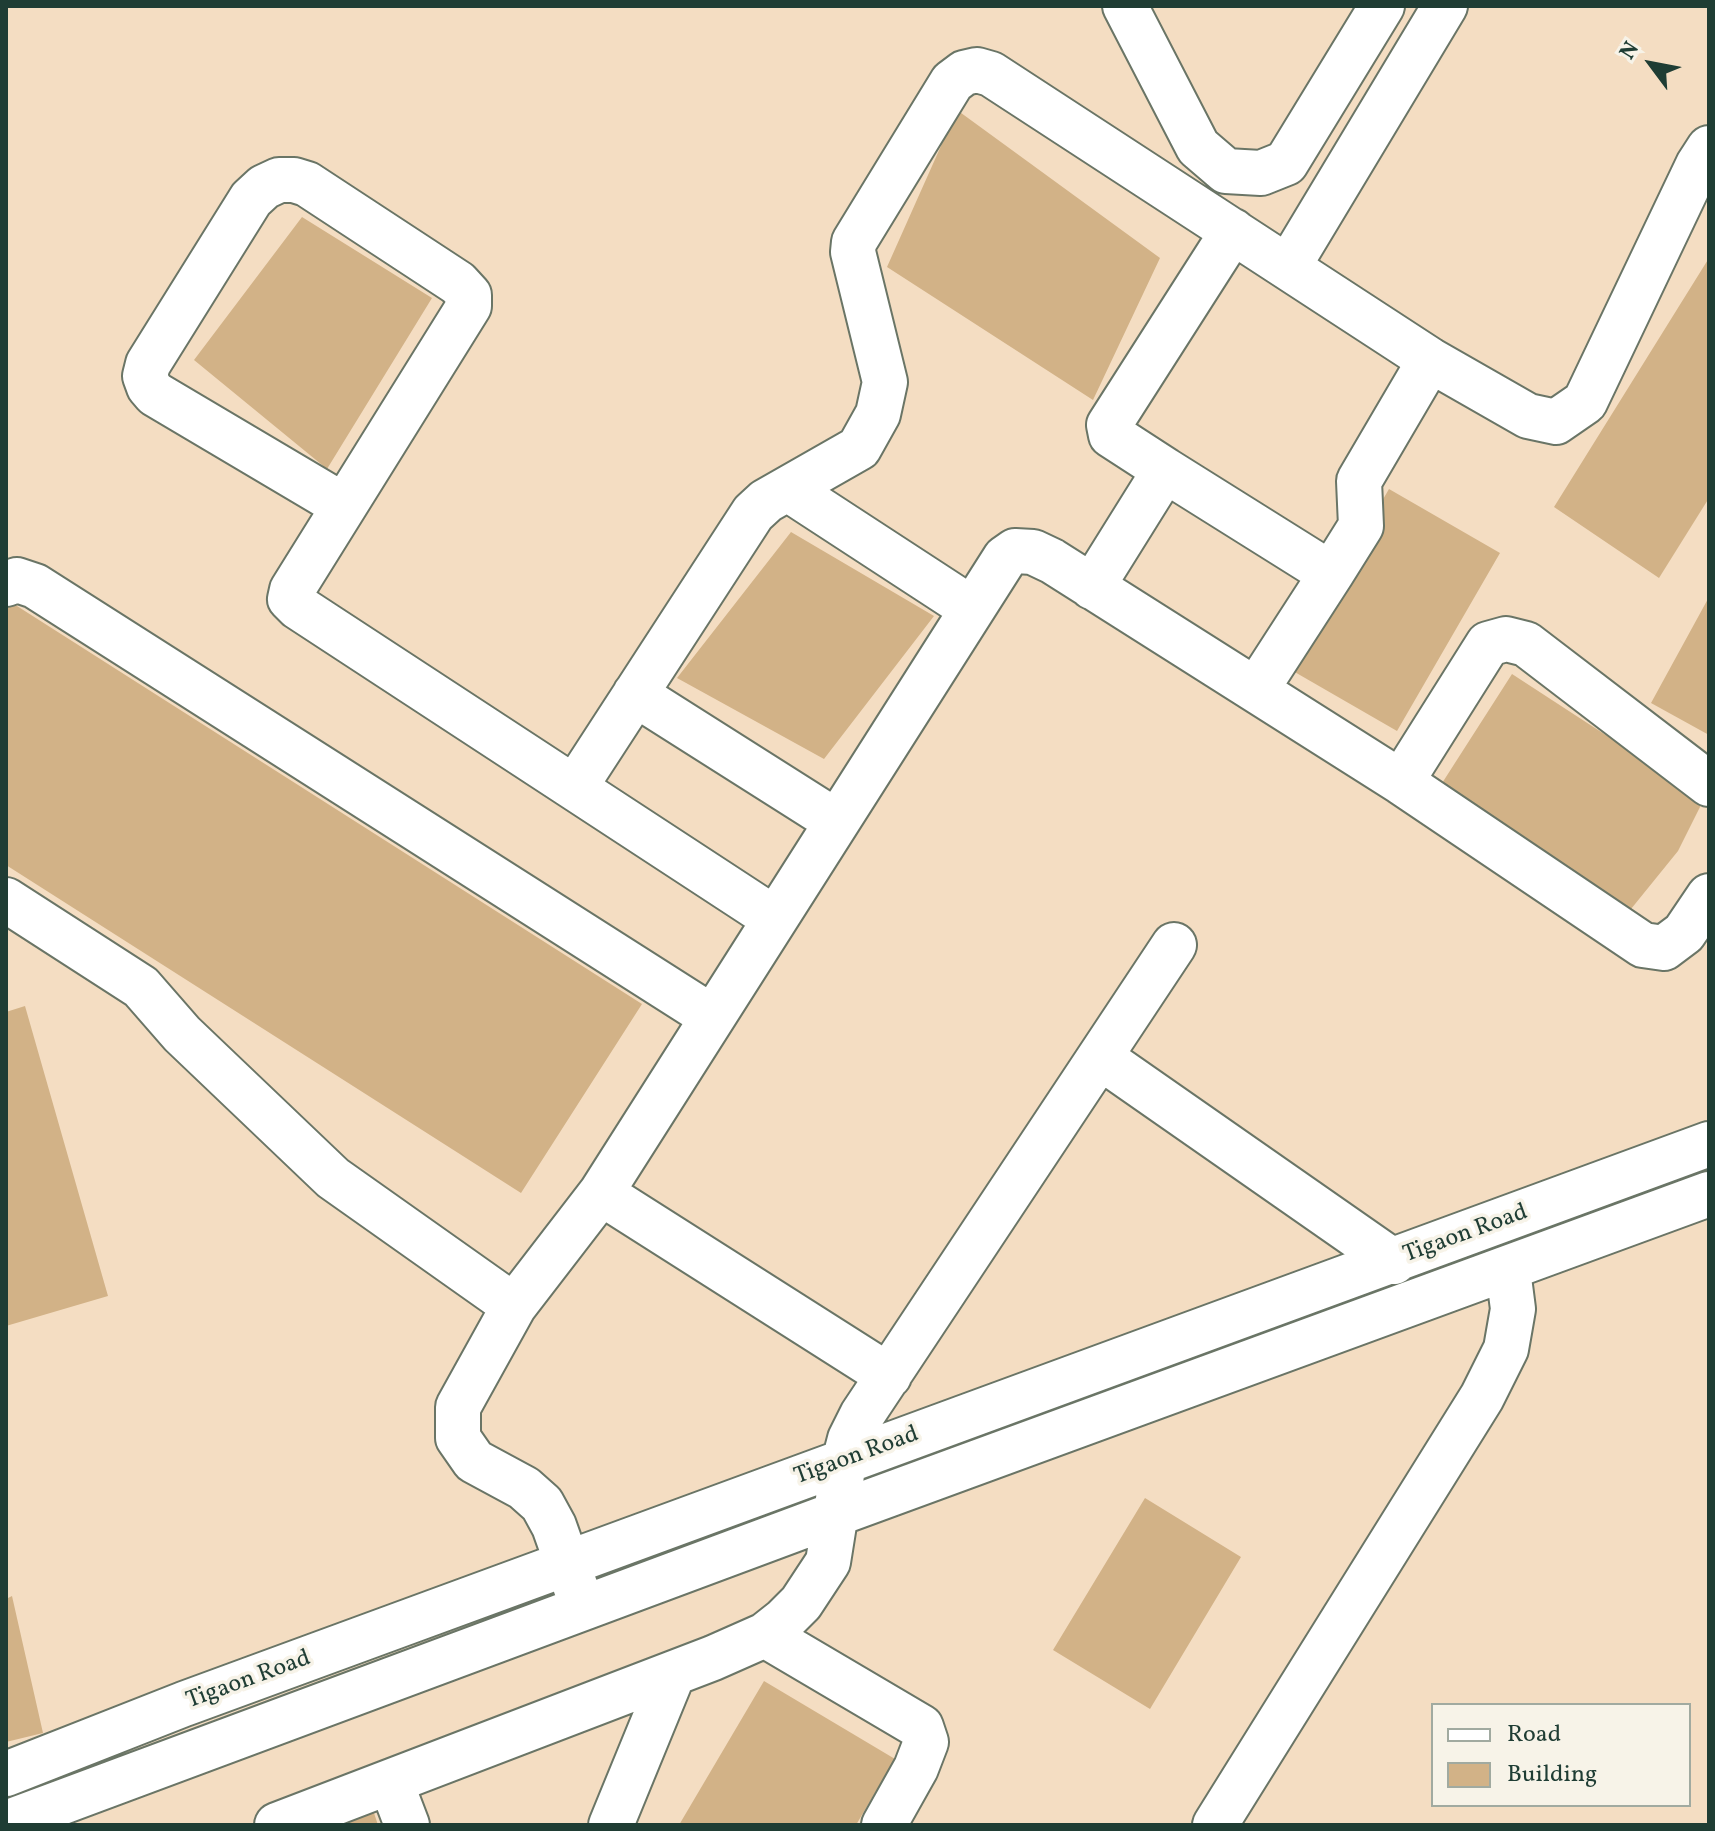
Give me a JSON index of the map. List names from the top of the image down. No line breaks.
{"streets":{"street":["Tigaon Road"]},"legend":["Road","Building"],"north":"top left"}
